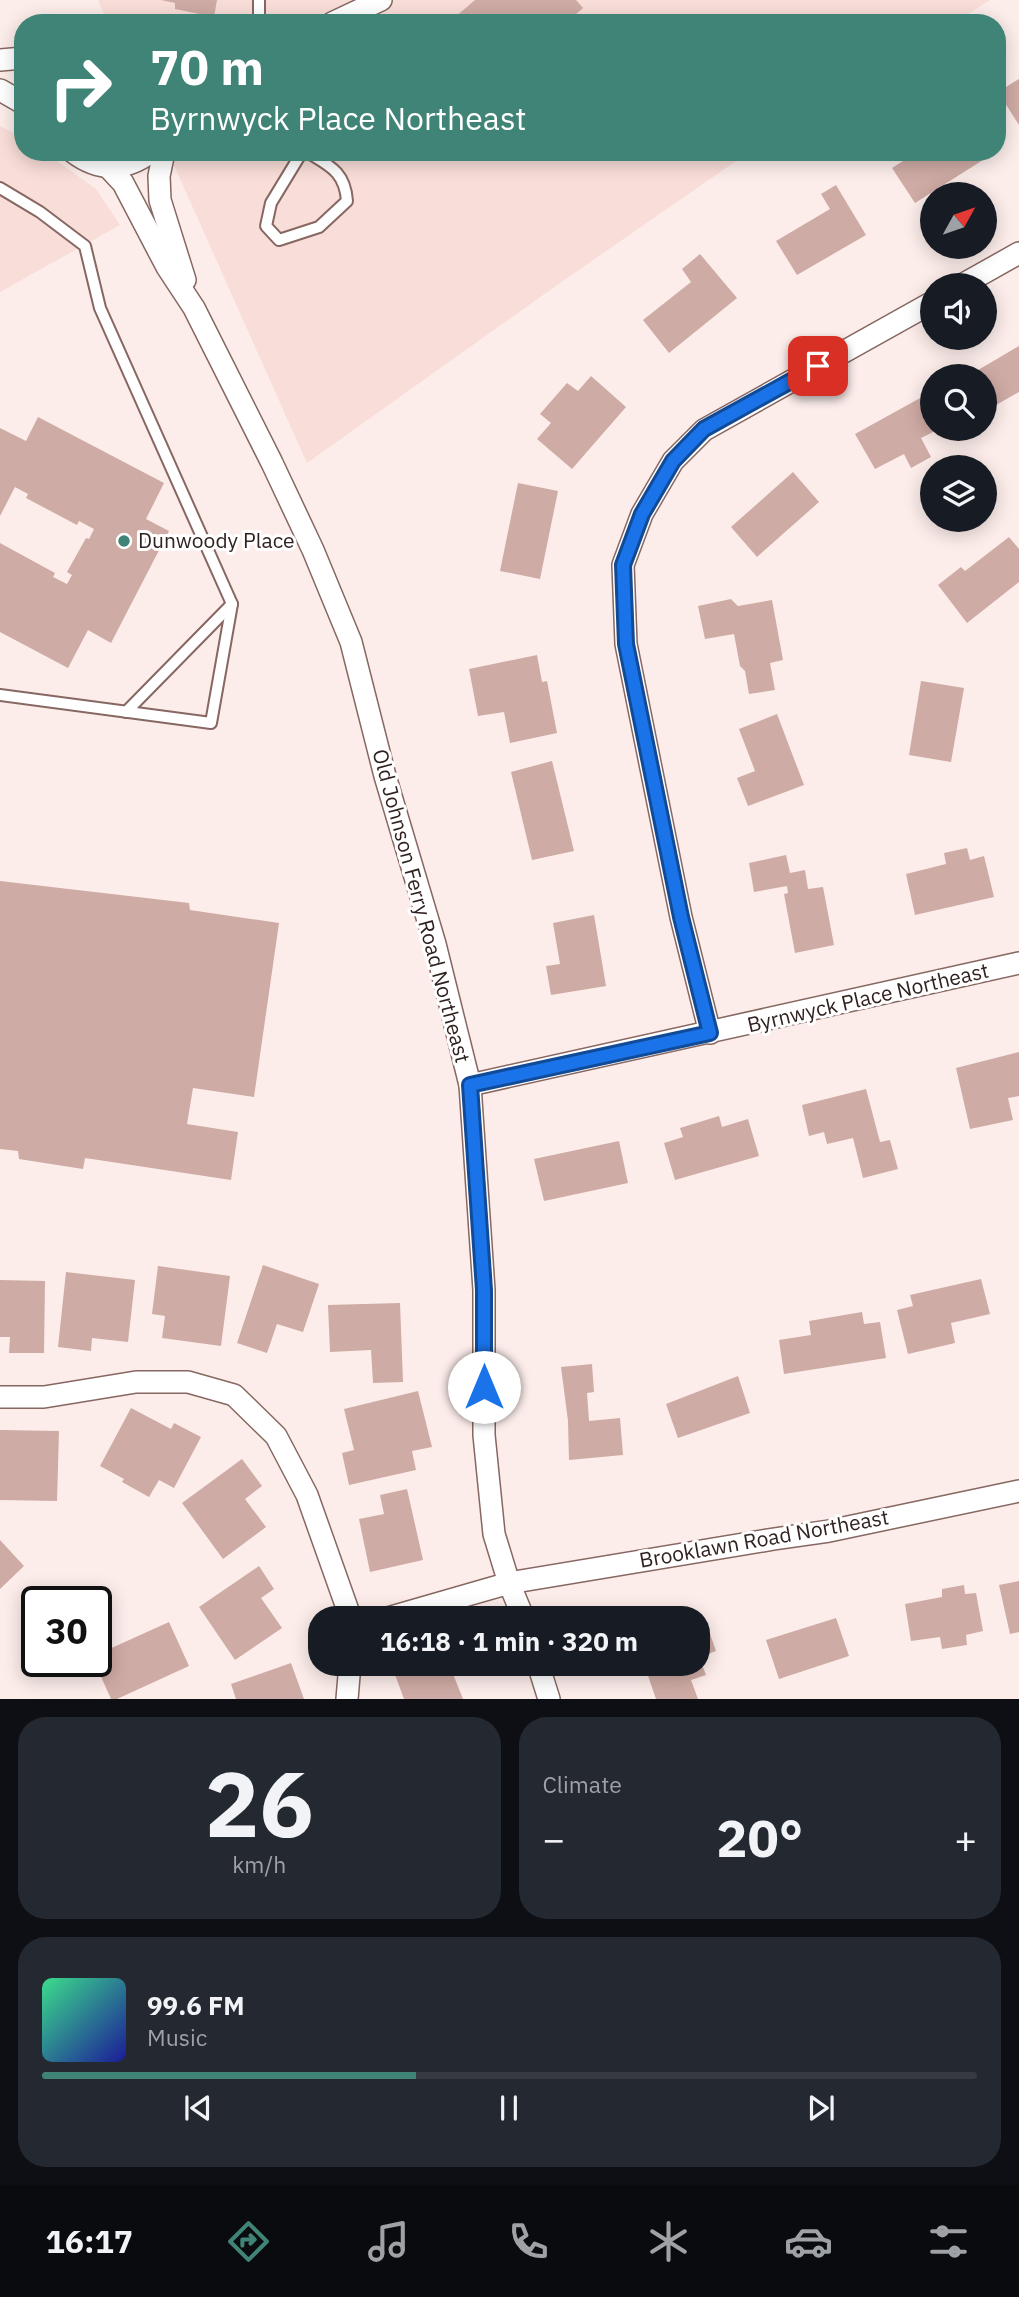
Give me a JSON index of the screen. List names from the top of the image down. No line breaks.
{"streets":{"street":["Old Johnson Ferry Road Northeast","Byrnwyck Place Northeast","Brooklawn Road Northeast"]},"crossings":[["Old Johnson Ferry Road Northeast","Byrnwyck Place Northeast"],["Old Johnson Ferry Road Northeast","Brooklawn Road Northeast"]],"places":["Dunwoody Place"],"north":"top right","page":{"turn":["70 m","Byrnwyck Place Northeast"],"limit":"30","trip":"16:18 · 1 min · 320 m","tile":[["26","km/h"],"Climate"],"heat":["−","20°","+"],"song":["99.6 FM","Music"],"tabs":"16:17"}}
